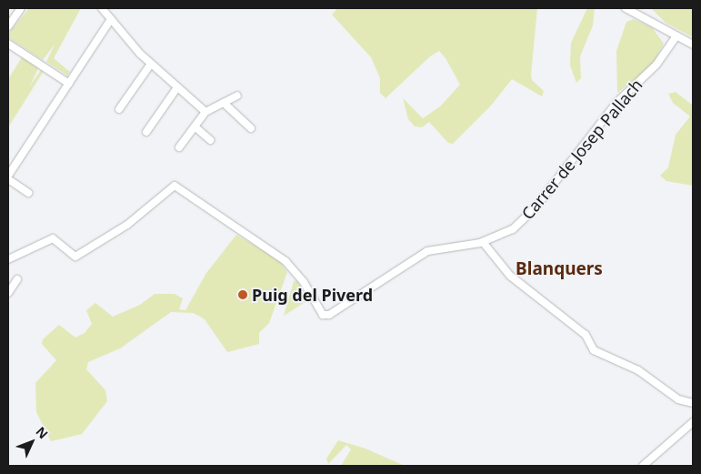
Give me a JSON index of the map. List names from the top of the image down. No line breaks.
{"streets":{"street":["Carrer de Josep Pallach"]},"districts":["Blanquers"],"places":["Puig del Piverd"],"north":"top right"}
